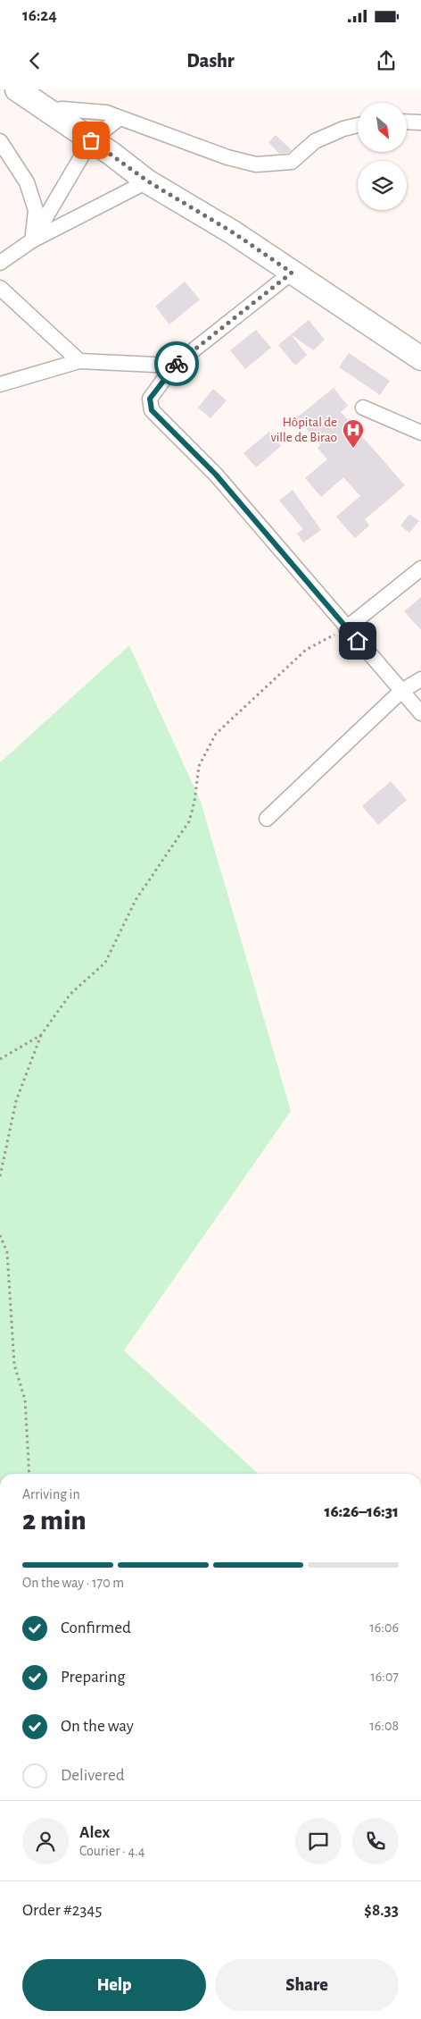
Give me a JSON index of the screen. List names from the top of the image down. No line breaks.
{"places":{"hospital":["Hôpital de ville de Birao"]},"north":"bottom right","page":{"status":"16:24","header":"Dashr","heading":["2 min","Arriving in","16:26–16:31"],"panel":["Alex","Courier · 4.4","Order #2345","$8.33"],"bar":"On the way · 170 m","list":[["Confirmed","16:06"],["Preparing","16:07"],["On the way","16:08"],"Delivered"],"buttons":["Help","Share"]}}
